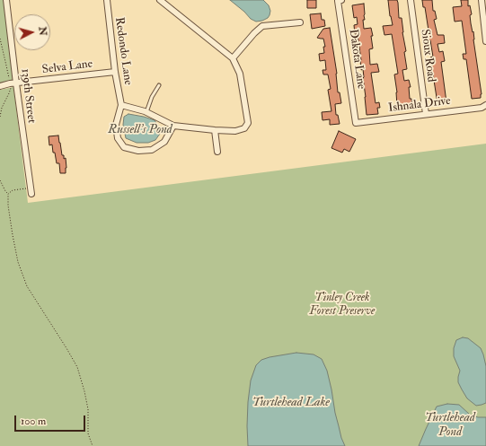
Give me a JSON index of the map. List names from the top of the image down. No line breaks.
{"streets":{"street":["Redondo Lane","Sioux Road","Dakota Lane","Selva Lane","139th Street","Ishnala Drive"]},"crossings":[["Redondo Lane","Selva Lane"],["Sioux Road","Ishnala Drive"],["Dakota Lane","Ishnala Drive"],["Selva Lane","139th Street"]],"water":["Russell's Pond","Turtlehead Lake","Turtlehead Pond"],"parks":["Tinley Creek Forest Preserve"],"scale_bar":"100 m","north":"right"}
